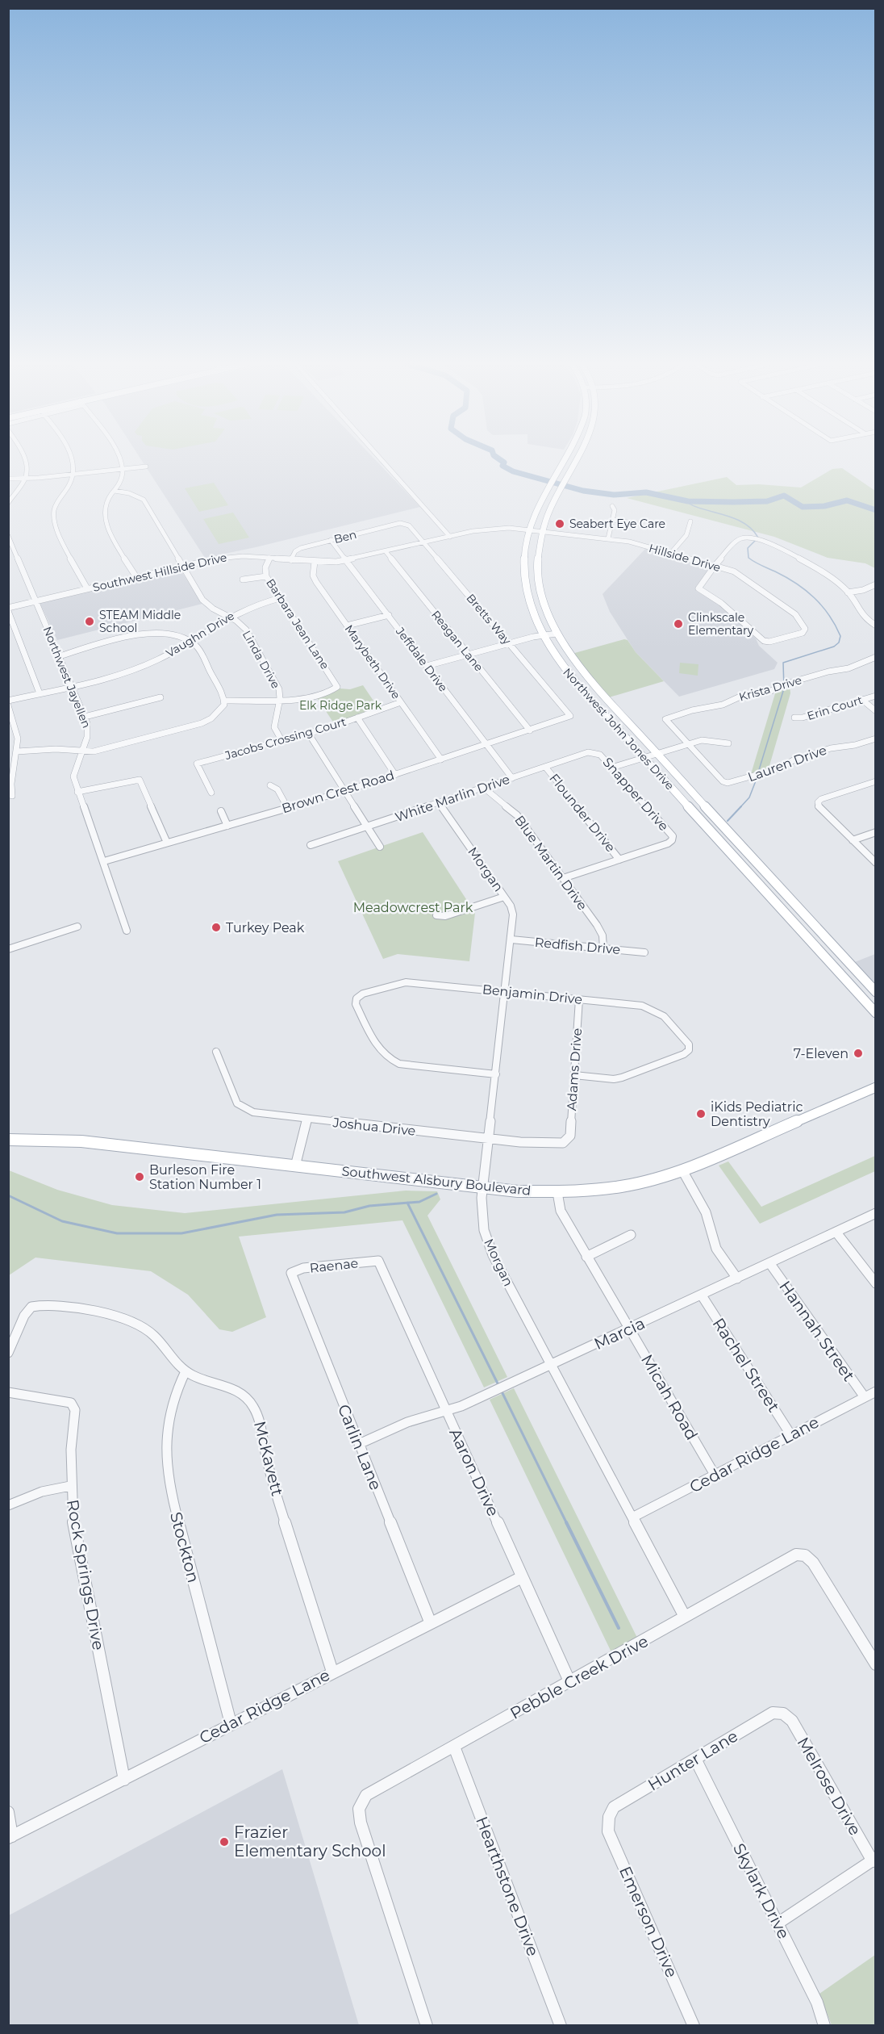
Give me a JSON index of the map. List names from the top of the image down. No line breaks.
{"streets":{"main road":["Northwest John Jones Drive","Southwest Alsbury Boulevard"],"street":["Ben","Hillside Drive","Southwest Hillside Drive","Bretts Way","Barbara Jean Lane","Vaughn Drive","Reagan Lane","Linda Drive","Jeffdale Drive","Marybeth Drive","Northwest Jayellen","Krista Drive","Erin Court","Jacobs Crossing Court","Lauren Drive","Brown Crest Road","Snapper Drive","White Marlin Drive","Flounder Drive","Blue Martin Drive","Morgan","Redfish Drive","Benjamin Drive","Adams Drive","Joshua Drive","Raenae","Hannah Street","Marcia","Rachel Street","Micah Road","Carlin Lane","Cedar Ridge Lane","McKavett","Aaron Drive","Stockton","Rock Springs Drive","Pebble Creek Drive","Hunter Lane","Melrose Drive","Hearthstone Drive","Skylark Drive","Emerson Drive"]},"crossings":[["Ben","Southwest Hillside Drive"],["Ben","Bretts Way"],["Ben","Jeffdale Drive"],["Hillside Drive","Southwest Hillside Drive"],["Hillside Drive","Northwest John Jones Drive"],["Southwest Hillside Drive","Bretts Way"],["Southwest Hillside Drive","Barbara Jean Lane"],["Southwest Hillside Drive","Reagan Lane"],["Southwest Hillside Drive","Linda Drive"],["Southwest Hillside Drive","Jeffdale Drive"],["Southwest Hillside Drive","Marybeth Drive"],["Southwest Hillside Drive","Northwest Jayellen"],["Southwest Hillside Drive","Northwest John Jones Drive"],["Bretts Way","Brown Crest Road"],["Barbara Jean Lane","Vaughn Drive"],["Barbara Jean Lane","Linda Drive"],["Vaughn Drive","Linda Drive"],["Vaughn Drive","Northwest Jayellen"],["Reagan Lane","Brown Crest Road"],["Linda Drive","Jacobs Crossing Court"],["Jeffdale Drive","Brown Crest Road"],["Jeffdale Drive","White Marlin Drive"],["Marybeth Drive","Jacobs Crossing Court"],["Marybeth Drive","Brown Crest Road"],["Northwest Jayellen","Brown Crest Road"],["Krista Drive","Lauren Drive"],["Snapper Drive","White Marlin Drive"],["Snapper Drive","Flounder Drive"],["White Marlin Drive","Flounder Drive"],["White Marlin Drive","Blue Martin Drive"],["White Marlin Drive","Morgan"],["Blue Martin Drive","Redfish Drive"],["Morgan","Redfish Drive"],["Morgan","Benjamin Drive"],["Morgan","Joshua Drive"],["Morgan","Southwest Alsbury Boulevard"],["Morgan","Marcia"],["Morgan","Cedar Ridge Lane"],["Morgan","Pebble Creek Drive"],["Benjamin Drive","Adams Drive"],["Adams Drive","Joshua Drive"],["Southwest Alsbury Boulevard","Micah Road"],["Raenae","Carlin Lane"],["Raenae","Aaron Drive"],["Hannah Street","Marcia"],["Hannah Street","Cedar Ridge Lane"],["Marcia","Rachel Street"],["Marcia","Micah Road"],["Marcia","Carlin Lane"],["Marcia","Aaron Drive"],["Rachel Street","Cedar Ridge Lane"],["Micah Road","Cedar Ridge Lane"],["Carlin Lane","Cedar Ridge Lane"],["Cedar Ridge Lane","McKavett"],["Cedar Ridge Lane","Aaron Drive"],["Cedar Ridge Lane","Stockton"],["Cedar Ridge Lane","Rock Springs Drive"],["McKavett","Stockton"],["Aaron Drive","Pebble Creek Drive"],["Pebble Creek Drive","Hearthstone Drive"],["Hunter Lane","Melrose Drive"],["Hunter Lane","Skylark Drive"],["Hunter Lane","Emerson Drive"]],"parks":["Elk Ridge Park","Meadowcrest Park"],"places":["Seabert Eye Care","STEAM Middle School","Clinkscale Elementary","Turkey Peak","7-Eleven","iKids Pediatric Dentistry","Burleson Fire Station Number 1","Frazier Elementary School"]}
